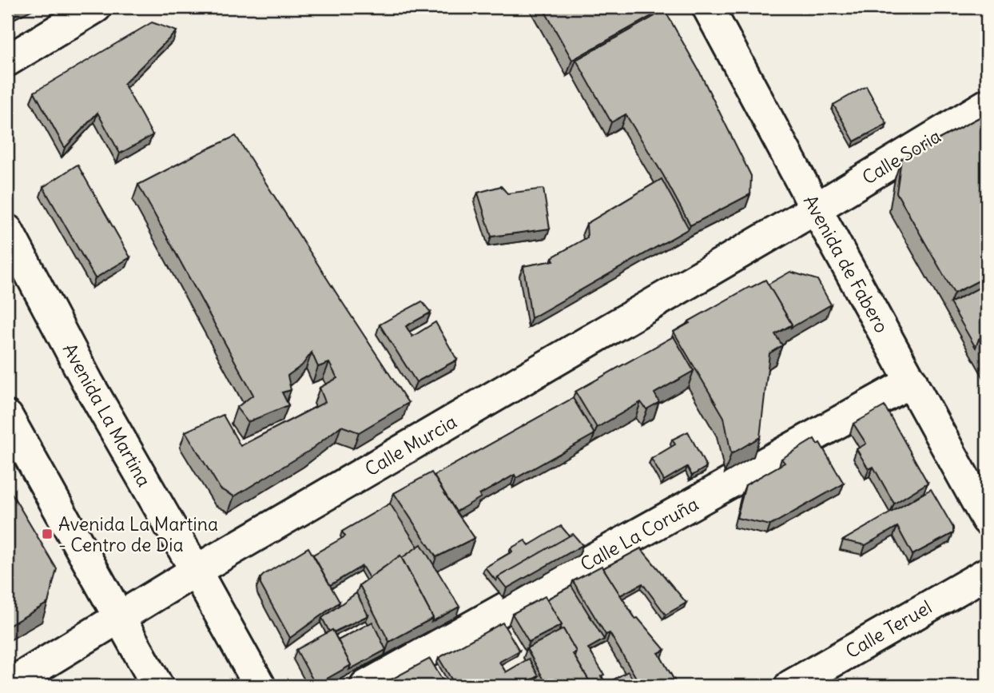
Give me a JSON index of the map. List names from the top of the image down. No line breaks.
{"streets":{"street":["Calle Soria","Avenida de Fabero","Avenida La Martina","Calle Murcia","Calle La Coruña","Calle Teruel"]},"crossings":[["Calle Soria","Avenida de Fabero"],["Calle Soria","Calle Murcia"],["Avenida de Fabero","Calle Murcia"],["Avenida de Fabero","Calle La Coruña"],["Avenida La Martina","Calle Murcia"]],"places":{"transit":["Avenida La Martina - Centro de Dia"]}}
